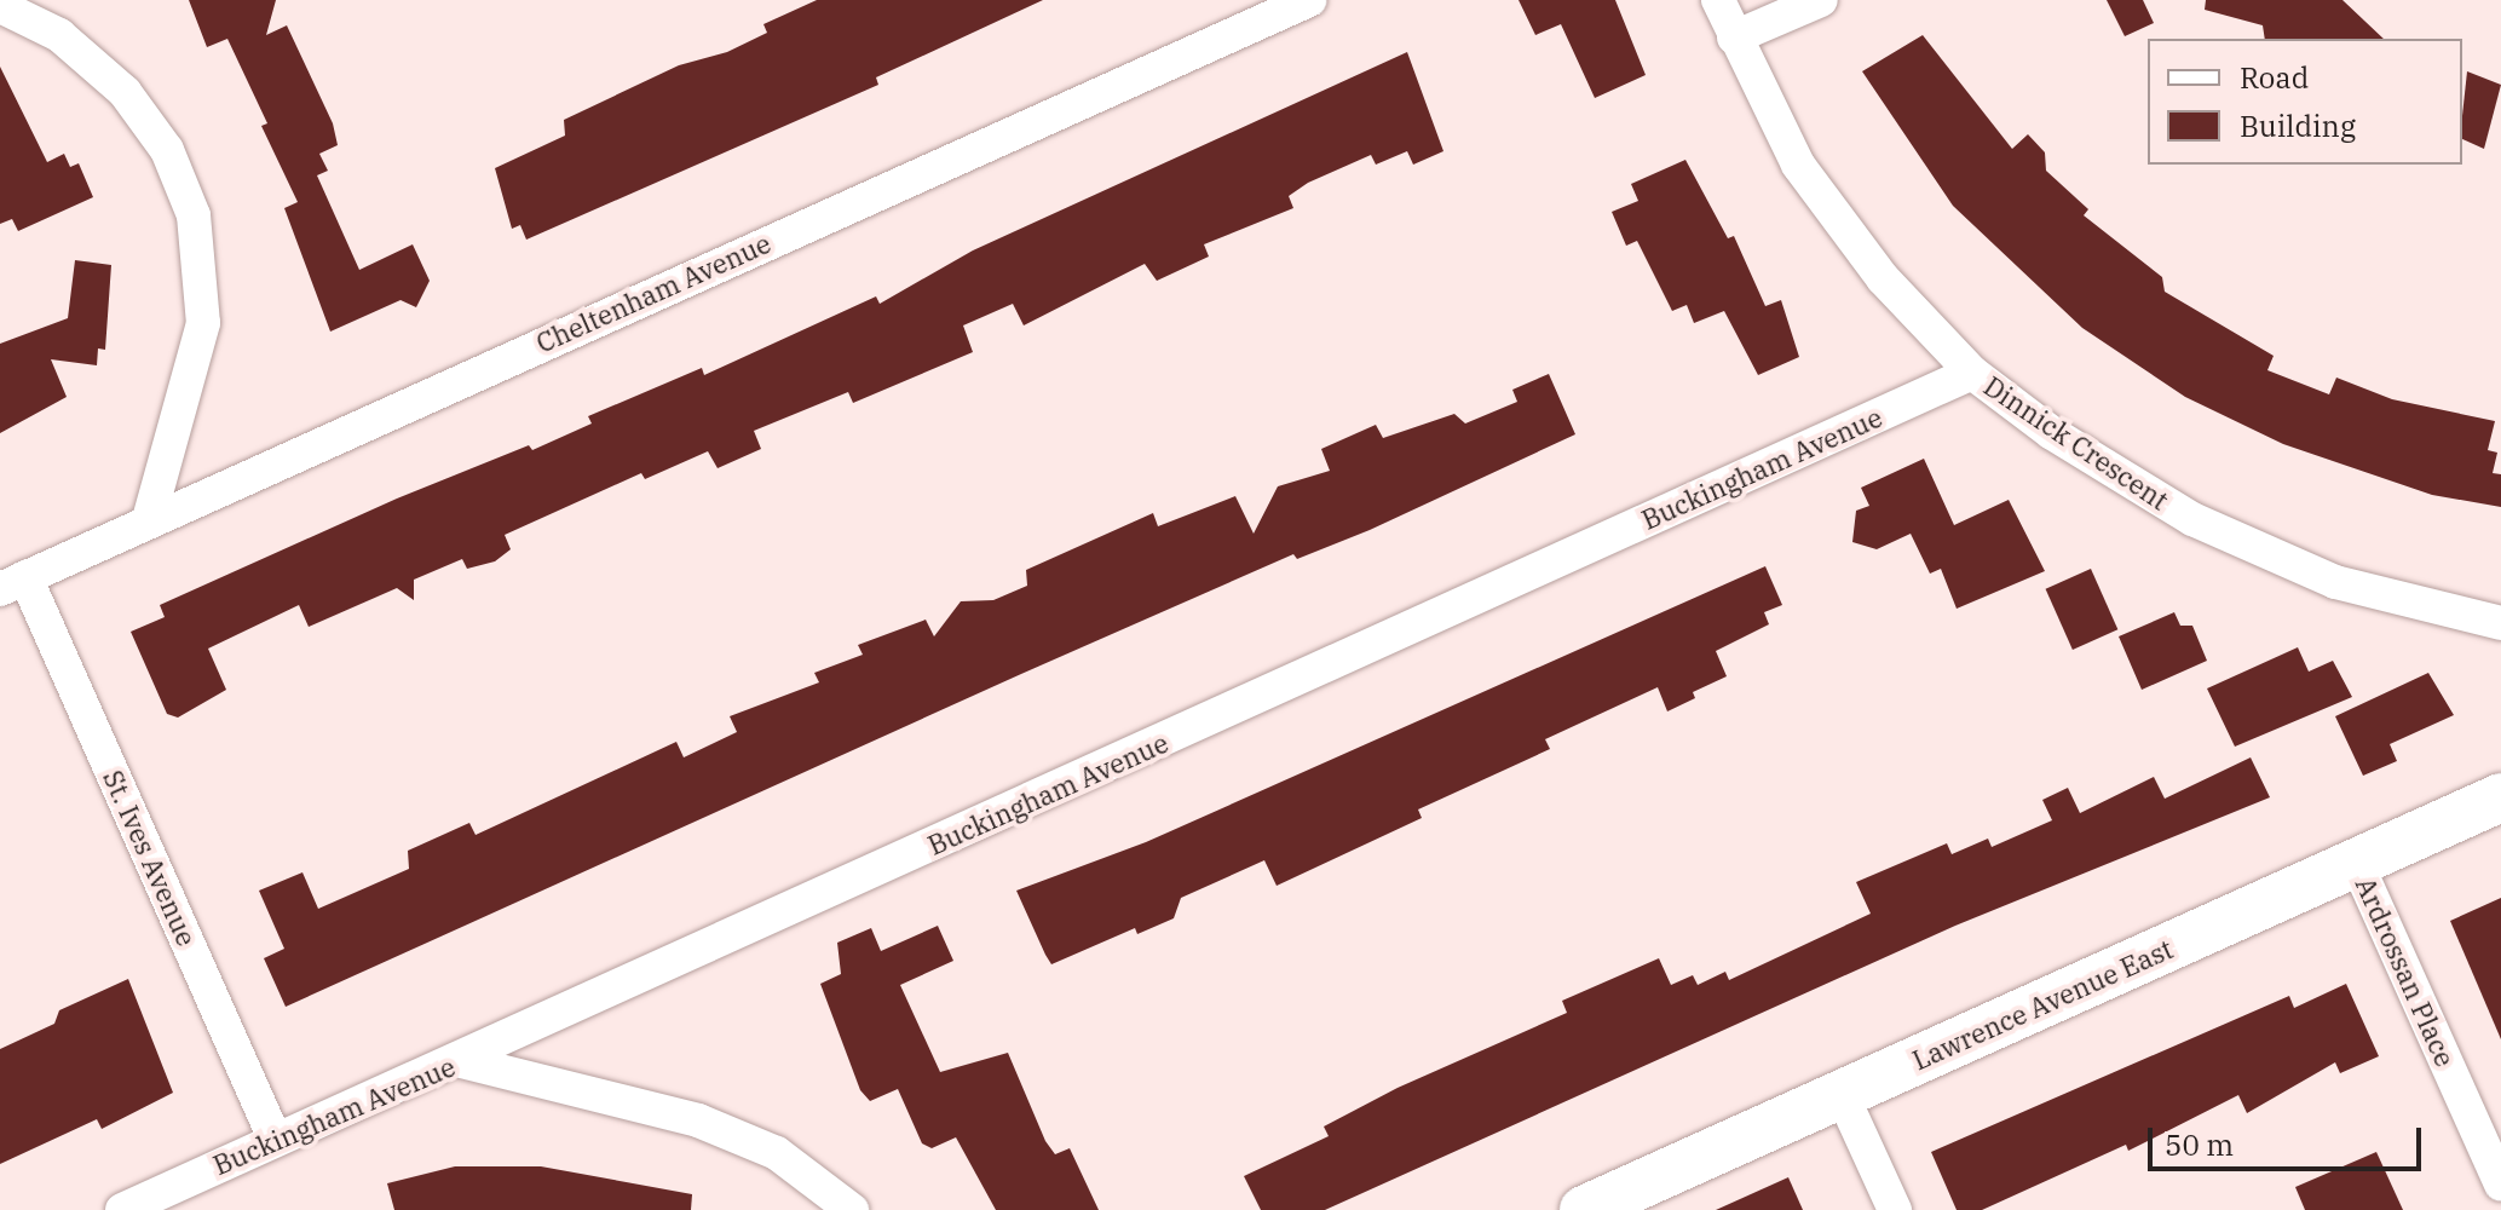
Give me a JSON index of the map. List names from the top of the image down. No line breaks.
{"streets":{"main road":["Lawrence Avenue East"],"street":["Cheltenham Avenue","Dinnick Crescent","Buckingham Avenue","St. Ives Avenue","Ardrossan Place"]},"crossings":[["Cheltenham Avenue","St. Ives Avenue"],["Dinnick Crescent","Buckingham Avenue"],["Buckingham Avenue","St. Ives Avenue"],["Ardrossan Place","Lawrence Avenue East"]],"legend":["Road","Building"],"scale_bar":"50 m"}
